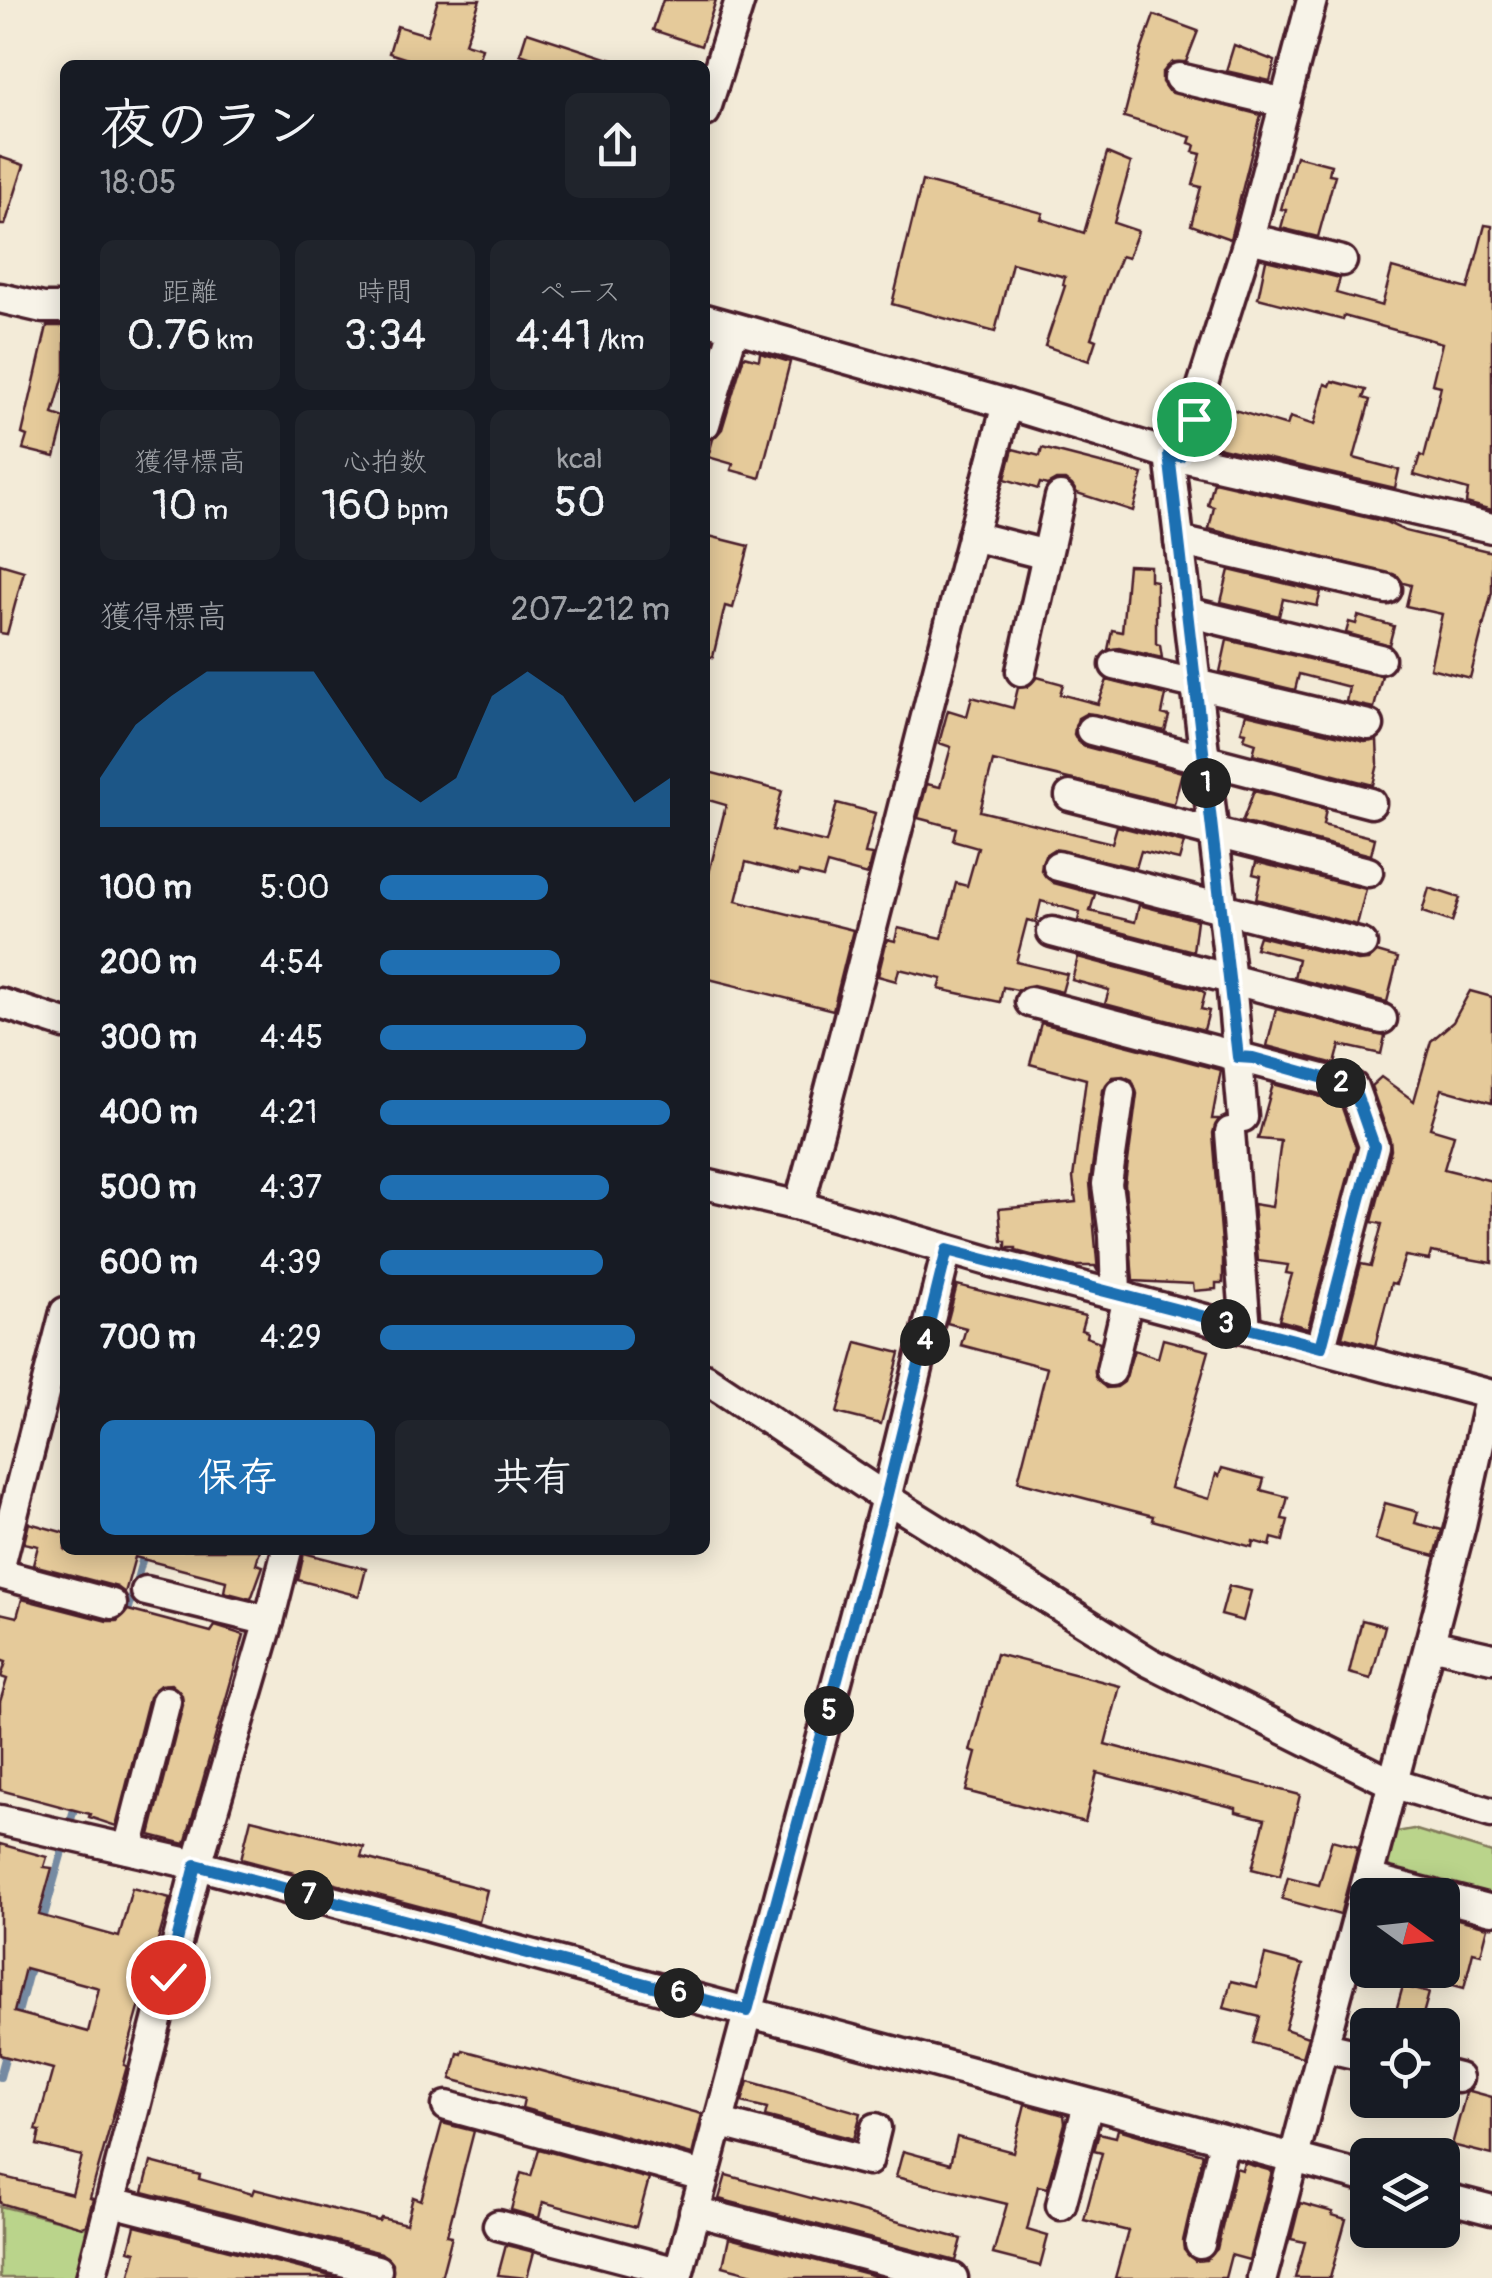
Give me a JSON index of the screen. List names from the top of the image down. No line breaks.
{"north":"right","page":{"heading":["夜のラン","18:05"],"stats":[["距離","0.76 km"],["時間","3:34"],["ペース","4:41 /km"],["獲得標高","10 m"],["心拍数","160 bpm"],["kcal","50"]],"chart":["獲得標高","207–212 m"],"pins":["1","2","3","4","5","7","6"],"list":[{"name":"100 m","note":"5:00"},{"name":"200 m","note":"4:54"},{"name":"300 m","note":"4:45"},{"name":"400 m","note":"4:21"},{"name":"500 m","note":"4:37"},{"name":"600 m","note":"4:39"},{"name":"700 m","note":"4:29"}],"buttons":["保存","共有"]}}
